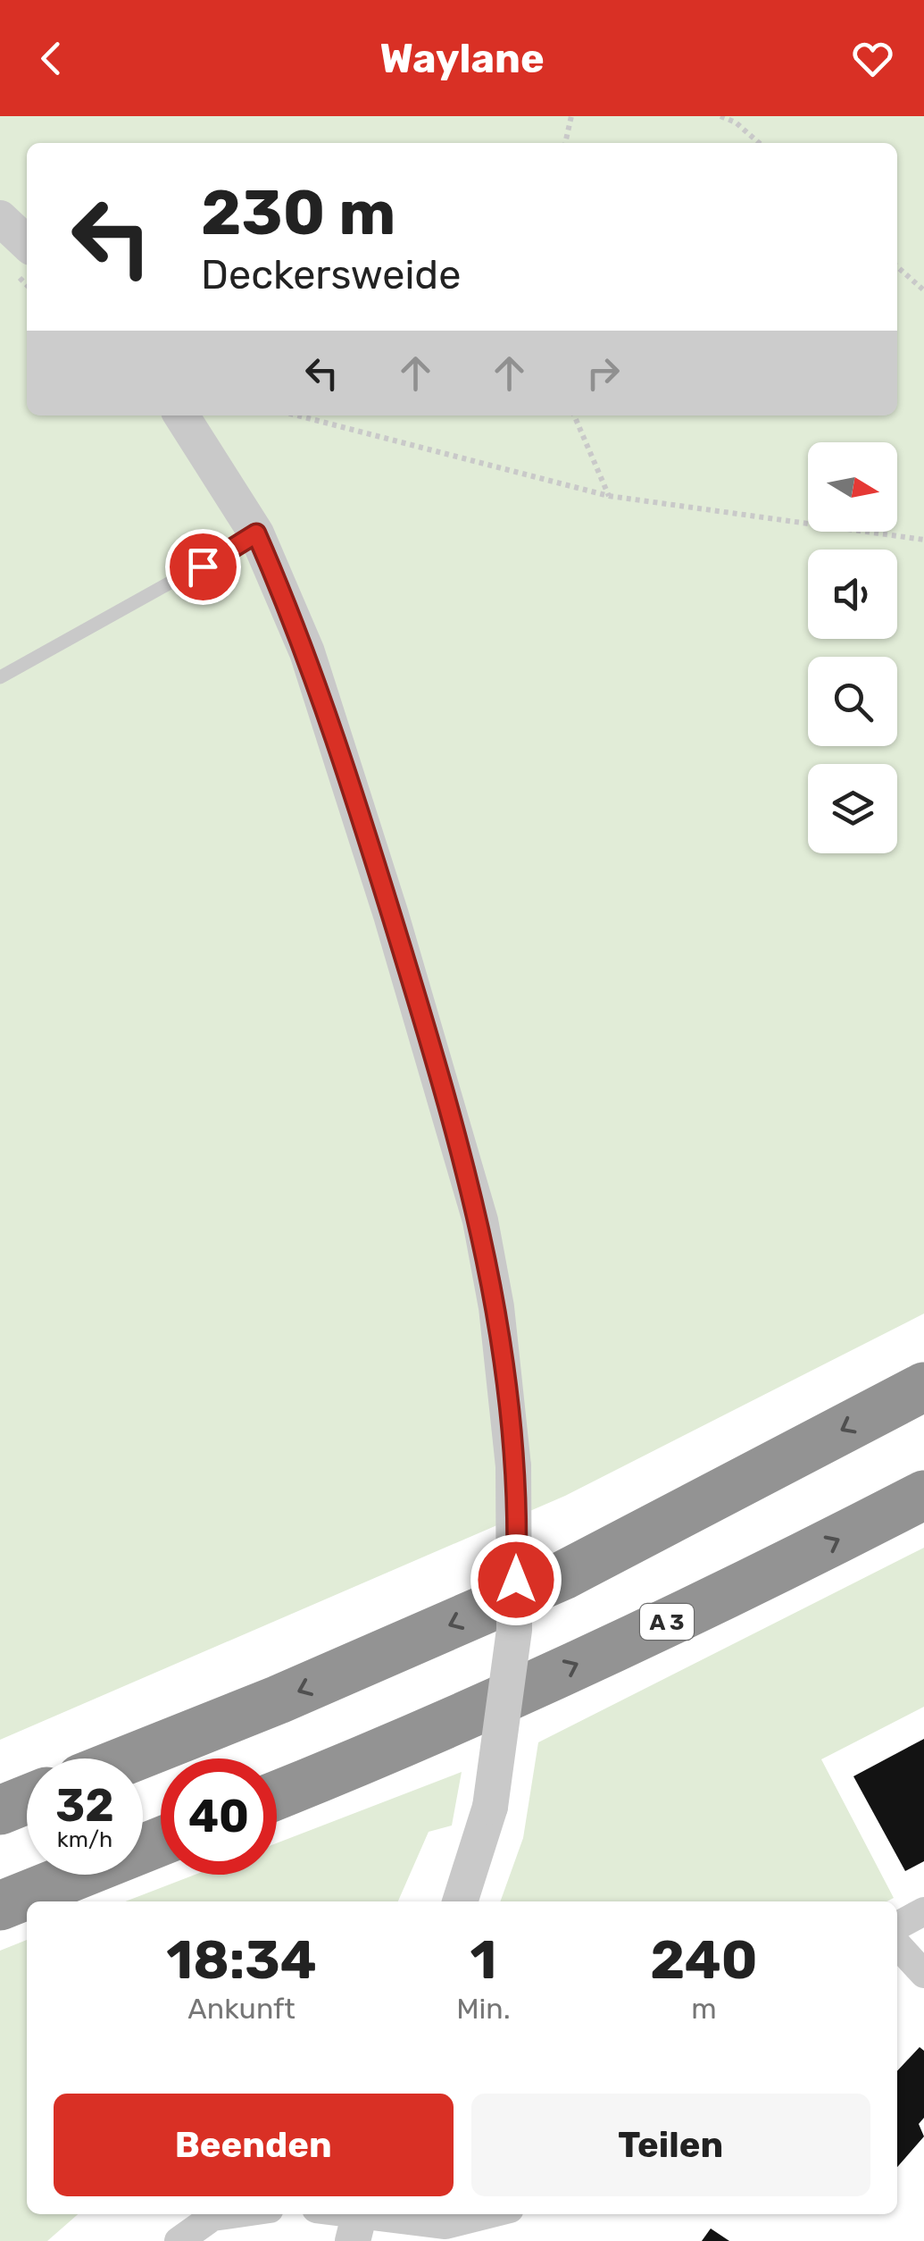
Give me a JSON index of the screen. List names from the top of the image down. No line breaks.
{"streets":{"highway":["A 3"]},"north":"right","page":{"header":"Waylane","turn":["230 m","Deckersweide"],"speed":"32 km/h","limit":"40","eta":["18:34","Ankunft","1","Min.","240","m"],"buttons":["Beenden","Teilen"]}}
